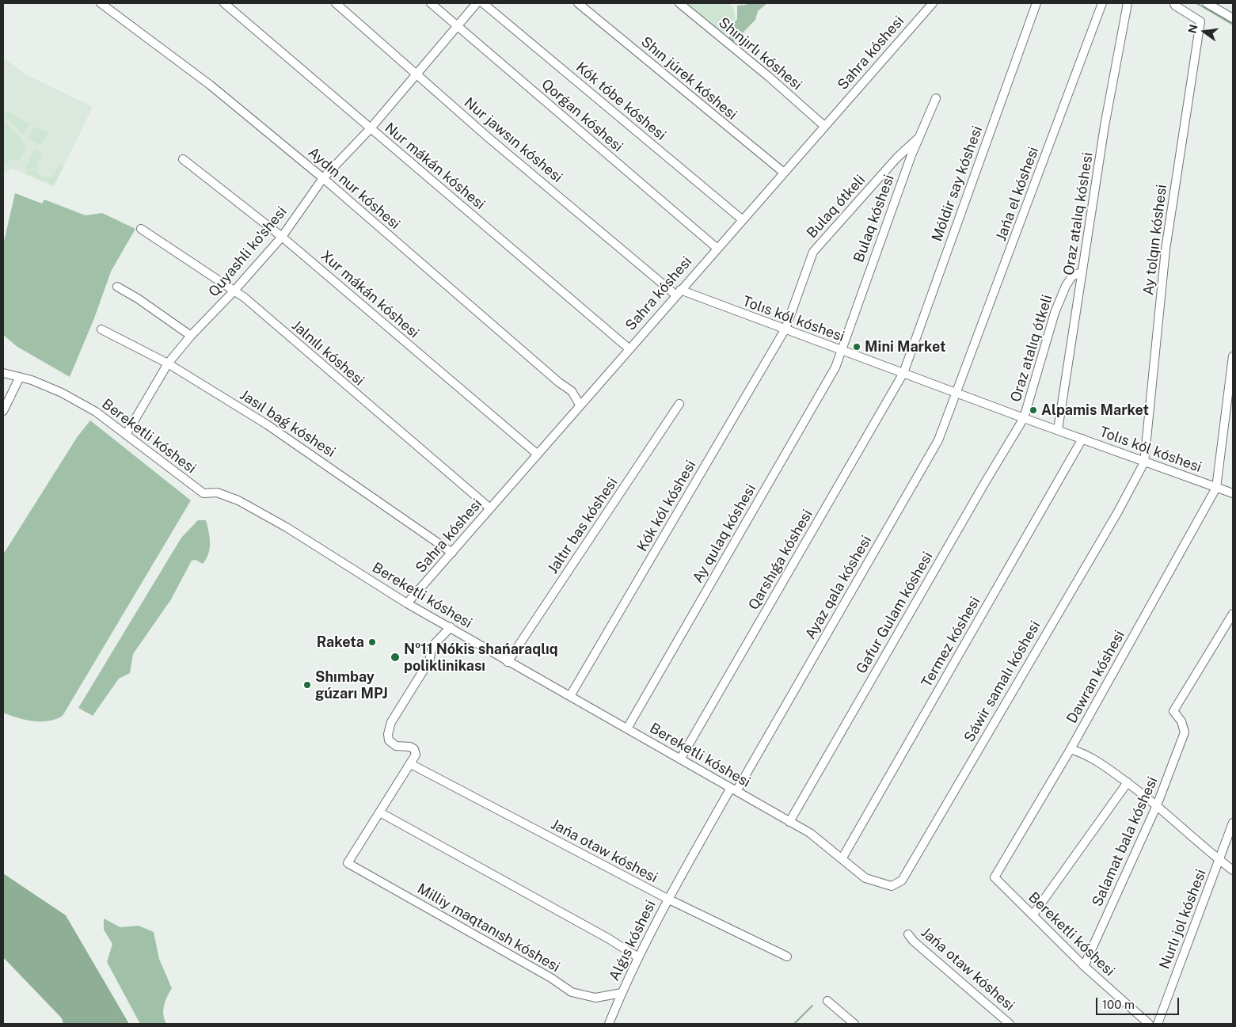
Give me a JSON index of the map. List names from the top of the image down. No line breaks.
{"streets":{"street":["Sahra kóshesi","Shınjırlı kóshesi","Shın júrek kóshesi","Kók tóbe kóshesi","Qorǵan kóshesi","Nur jawsın kóshesi","Nur mákán kóshesi","Móldir say kóshesi","Aydın nur kóshesi","Jańa el kóshesi","Bulaq ótkeli","Oraz atalıq kóshesi","Bulaq kóshesi","Ay tolqın kóshesi","Quyashli ko'shesi","Xur mákán kóshesi","Tolıs kól kóshesi","Oraz atalıq ótkeli","Jalnılı kóshesi","Jasıl baǵ kóshesi","Bereketli kóshesi","Kók kól kóshesi","Jaltır bas kóshesi","Ay qulaq kóshesi","Qarshıǵa kóshesi","Ayaz qala kóshesi","Gafur Gulam kóshesi","Termez kóshesi","Dawran kóshesi","Sáwir samalı kóshesi","Salamat bala kóshesi","Jańa otaw kóshesi","Nurlı jol kóshesi","Milliy maqtanısh kóshesi","Alǵıs kóshesi"]},"crossings":[["Sahra kóshesi","Shınjırlı kóshesi"],["Sahra kóshesi","Shın júrek kóshesi"],["Sahra kóshesi","Kók tóbe kóshesi"],["Sahra kóshesi","Qorǵan kóshesi"],["Sahra kóshesi","Nur jawsın kóshesi"],["Sahra kóshesi","Nur mákán kóshesi"],["Sahra kóshesi","Aydın nur kóshesi"],["Sahra kóshesi","Xur mákán kóshesi"],["Sahra kóshesi","Tolıs kól kóshesi"],["Sahra kóshesi","Jalnılı kóshesi"],["Sahra kóshesi","Jasıl baǵ kóshesi"],["Sahra kóshesi","Bereketli kóshesi"],["Qorǵan kóshesi","Quyashli ko'shesi"],["Nur jawsın kóshesi","Quyashli ko'shesi"],["Nur jawsın kóshesi","Tolıs kól kóshesi"],["Nur mákán kóshesi","Quyashli ko'shesi"],["Móldir say kóshesi","Tolıs kól kóshesi"],["Móldir say kóshesi","Qarshıǵa kóshesi"],["Aydın nur kóshesi","Quyashli ko'shesi"],["Jańa el kóshesi","Tolıs kól kóshesi"],["Jańa el kóshesi","Ayaz qala kóshesi"],["Bulaq ótkeli","Bulaq kóshesi"],["Bulaq ótkeli","Tolıs kól kóshesi"],["Bulaq ótkeli","Kók kól kóshesi"],["Oraz atalıq kóshesi","Tolıs kól kóshesi"],["Oraz atalıq kóshesi","Oraz atalıq ótkeli"],["Bulaq kóshesi","Tolıs kól kóshesi"],["Bulaq kóshesi","Ay qulaq kóshesi"],["Ay tolqın kóshesi","Tolıs kól kóshesi"],["Ay tolqın kóshesi","Sáwir samalı kóshesi"],["Quyashli ko'shesi","Xur mákán kóshesi"],["Quyashli ko'shesi","Jalnılı kóshesi"],["Quyashli ko'shesi","Jasıl baǵ kóshesi"],["Quyashli ko'shesi","Bereketli kóshesi"],["Tolıs kól kóshesi","Oraz atalıq ótkeli"],["Tolıs kól kóshesi","Kók kól kóshesi"],["Tolıs kól kóshesi","Ay qulaq kóshesi"],["Tolıs kól kóshesi","Qarshıǵa kóshesi"],["Tolıs kól kóshesi","Ayaz qala kóshesi"],["Tolıs kól kóshesi","Gafur Gulam kóshesi"],["Tolıs kól kóshesi","Termez kóshesi"],["Tolıs kól kóshesi","Dawran kóshesi"],["Tolıs kól kóshesi","Sáwir samalı kóshesi"],["Oraz atalıq ótkeli","Gafur Gulam kóshesi"],["Bereketli kóshesi","Kók kól kóshesi"],["Bereketli kóshesi","Jaltır bas kóshesi"],["Bereketli kóshesi","Ay qulaq kóshesi"],["Bereketli kóshesi","Qarshıǵa kóshesi"],["Bereketli kóshesi","Ayaz qala kóshesi"],["Bereketli kóshesi","Gafur Gulam kóshesi"],["Bereketli kóshesi","Termez kóshesi"],["Bereketli kóshesi","Dawran kóshesi"],["Bereketli kóshesi","Sáwir samalı kóshesi"],["Bereketli kóshesi","Salamat bala kóshesi"],["Bereketli kóshesi","Alǵıs kóshesi"],["Ayaz qala kóshesi","Alǵıs kóshesi"],["Jańa otaw kóshesi","Alǵıs kóshesi"],["Milliy maqtanısh kóshesi","Alǵıs kóshesi"]],"places":["Mini Market","Alpamis Market","Raketa","№11 Nókis shańaraqlıq poliklinikası","Shımbay gúzarı MPJ"],"scale_bar":"100 m","north":"left"}
